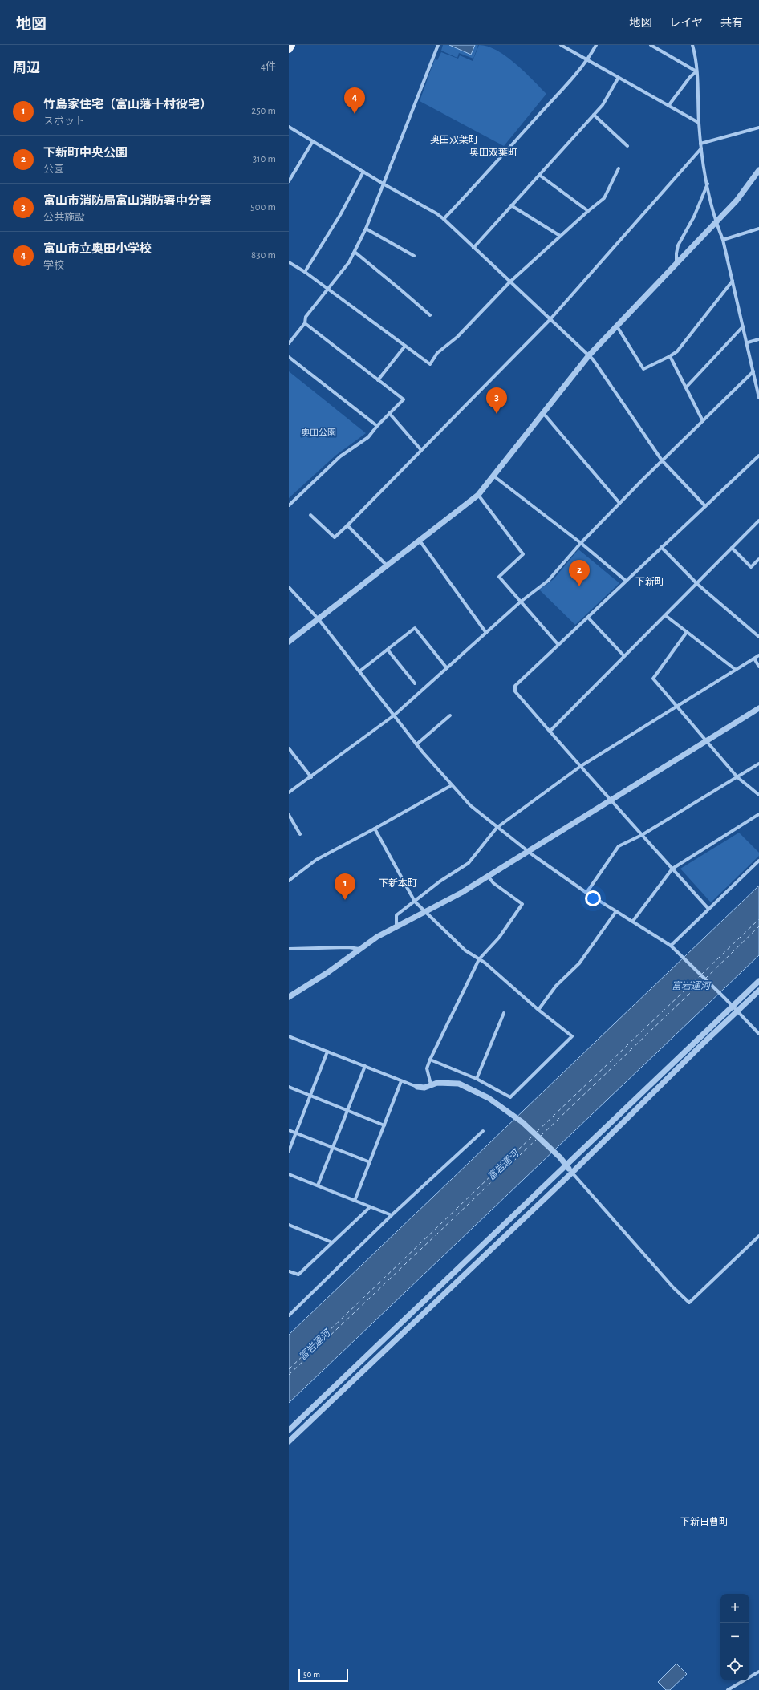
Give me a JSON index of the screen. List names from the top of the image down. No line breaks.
{"districts":["奥田双葉町","奥田双葉町","下新町","下新本町","下新日曹町"],"water":["富岩運河"],"parks":["奥田公園"],"scale_bar":"50 m","page":{"header":"地図","nav":["地図","レイヤ","共有"],"heading":["周辺","4件"],"list":[{"mark":"1","name":"竹島家住宅（富山藩十村役宅）","note":"スポット","value":"250 m"},{"mark":"2","name":"下新町中央公園","note":"公園","value":"310 m"},{"mark":"3","name":"富山市消防局富山消防署中分署","note":"公共施設","value":"500 m"},{"mark":"4","name":"富山市立奥田小学校","note":"学校","value":"830 m"}],"pins":["4","3","2","1"],"map_buttons":["+","−"],"scale":"50 m"}}
